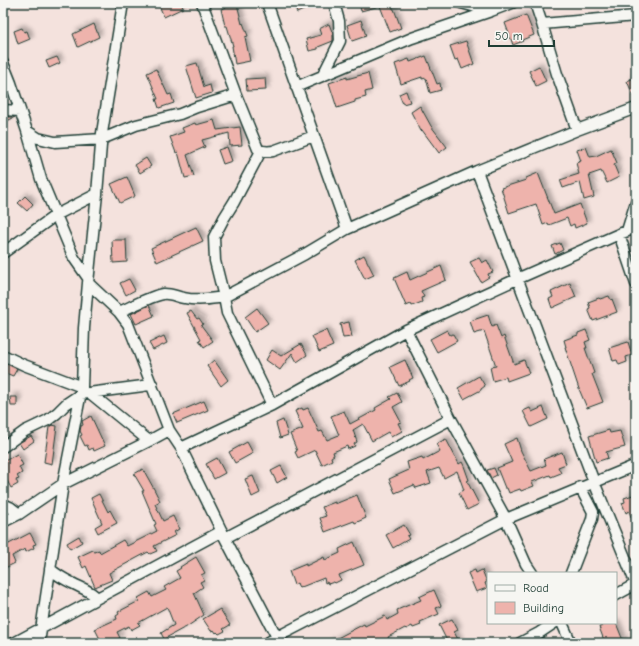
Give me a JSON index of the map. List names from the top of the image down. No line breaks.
{"legend":["Road","Building"],"scale_bar":"50 m"}
